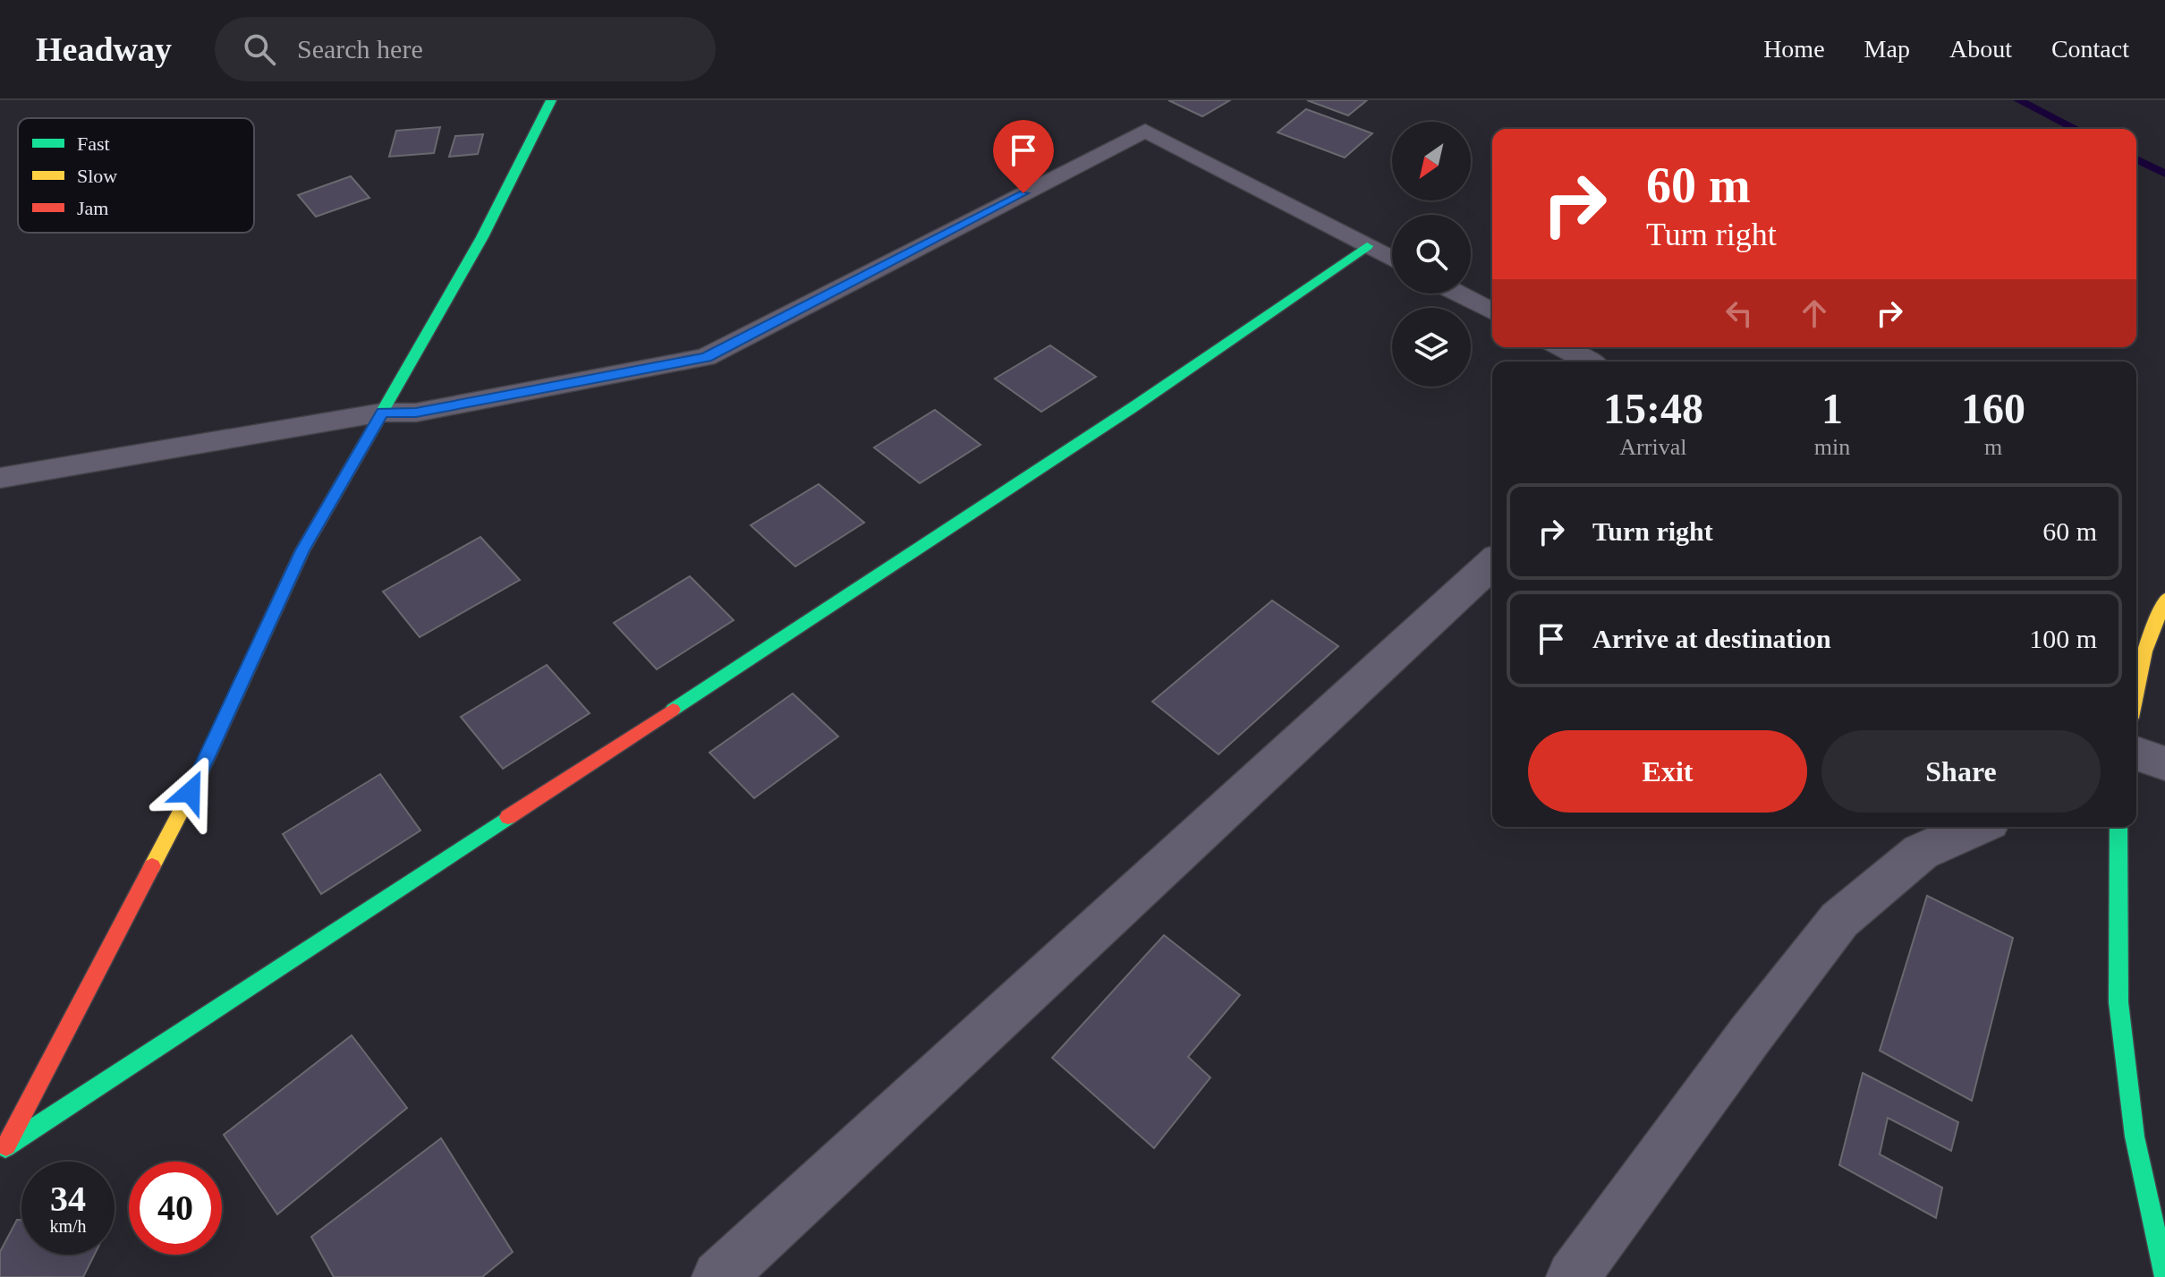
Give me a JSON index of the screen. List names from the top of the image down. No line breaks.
{"legend":["Fast","Slow","Jam"],"north":"bottom left","page":{"header":"Headway","search":"Search here","nav":["Home","Map","About","Contact"],"turn":["60 m","Turn right"],"eta":["15:48","Arrival","1","min","160","m"],"list":[{"name":"Turn right","value":"60 m"},{"name":"Arrive at destination","value":"100 m"}],"buttons":["Exit","Share"],"speed":"34 km/h","limit":"40"}}
